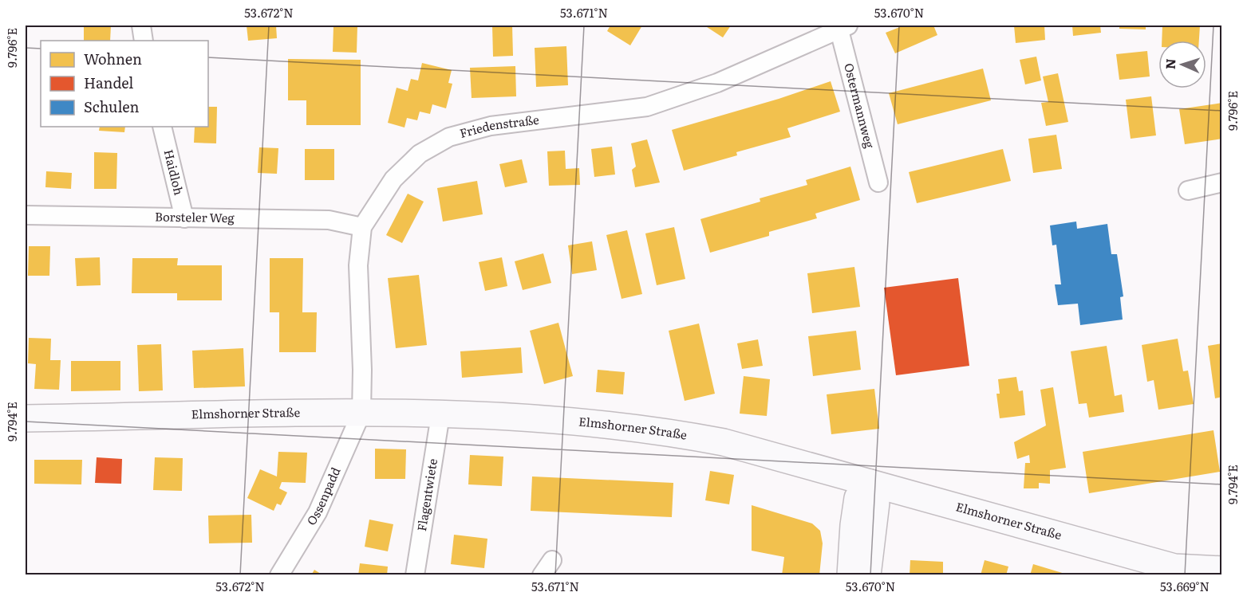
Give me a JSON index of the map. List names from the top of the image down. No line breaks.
{"streets":{"main road":["Elmshorner Straße"],"street":["Ostermannweg","Friedenstraße","Haidloh","Borsteler Weg","Flagentwiete","Ossenpadd"]},"crossings":[["Ostermannweg","Friedenstraße"],["Friedenstraße","Borsteler Weg"],["Friedenstraße","Elmshorner Straße"],["Friedenstraße","Ossenpadd"],["Haidloh","Borsteler Weg"],["Elmshorner Straße","Flagentwiete"],["Elmshorner Straße","Ossenpadd"]],"legend":["Wohnen","Handel","Schulen"],"north":"left","coordinates":["53.672°N","53.671°N","53.670°N","9.796°E","9.794°E","53.669°N"]}
